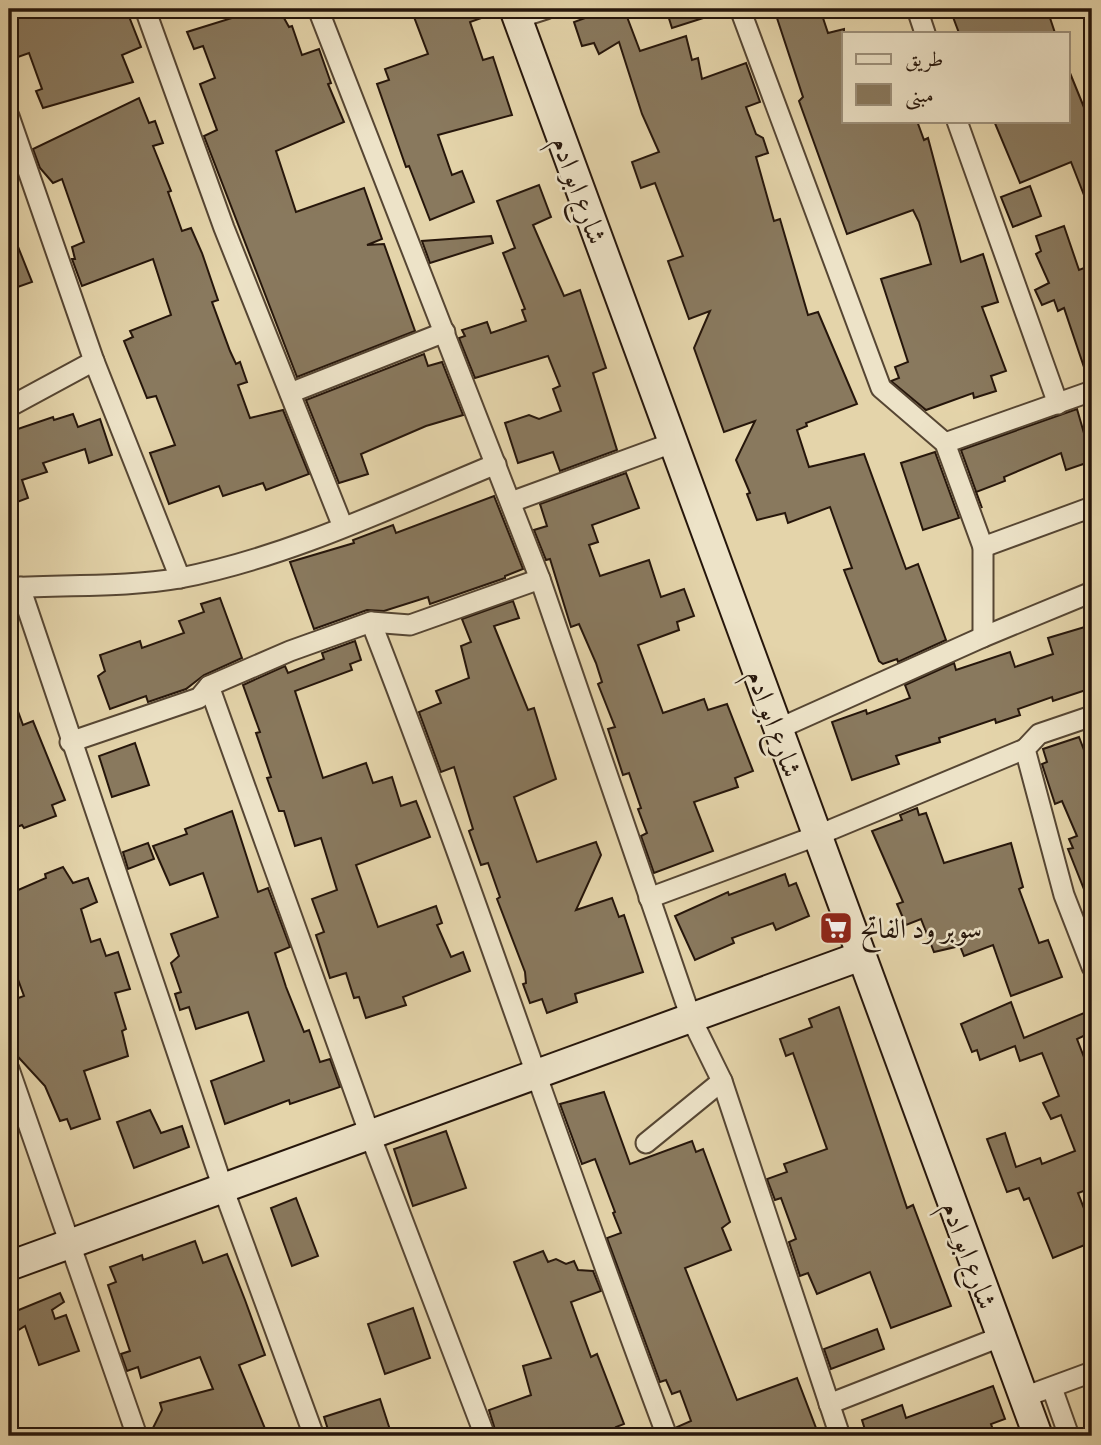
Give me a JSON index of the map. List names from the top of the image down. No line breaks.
{"streets":{"street":["شارع ابو ادم"]},"places":{"supermarket":["سوبر ود الفاتح"]},"legend":["طريق","مبنى"]}
